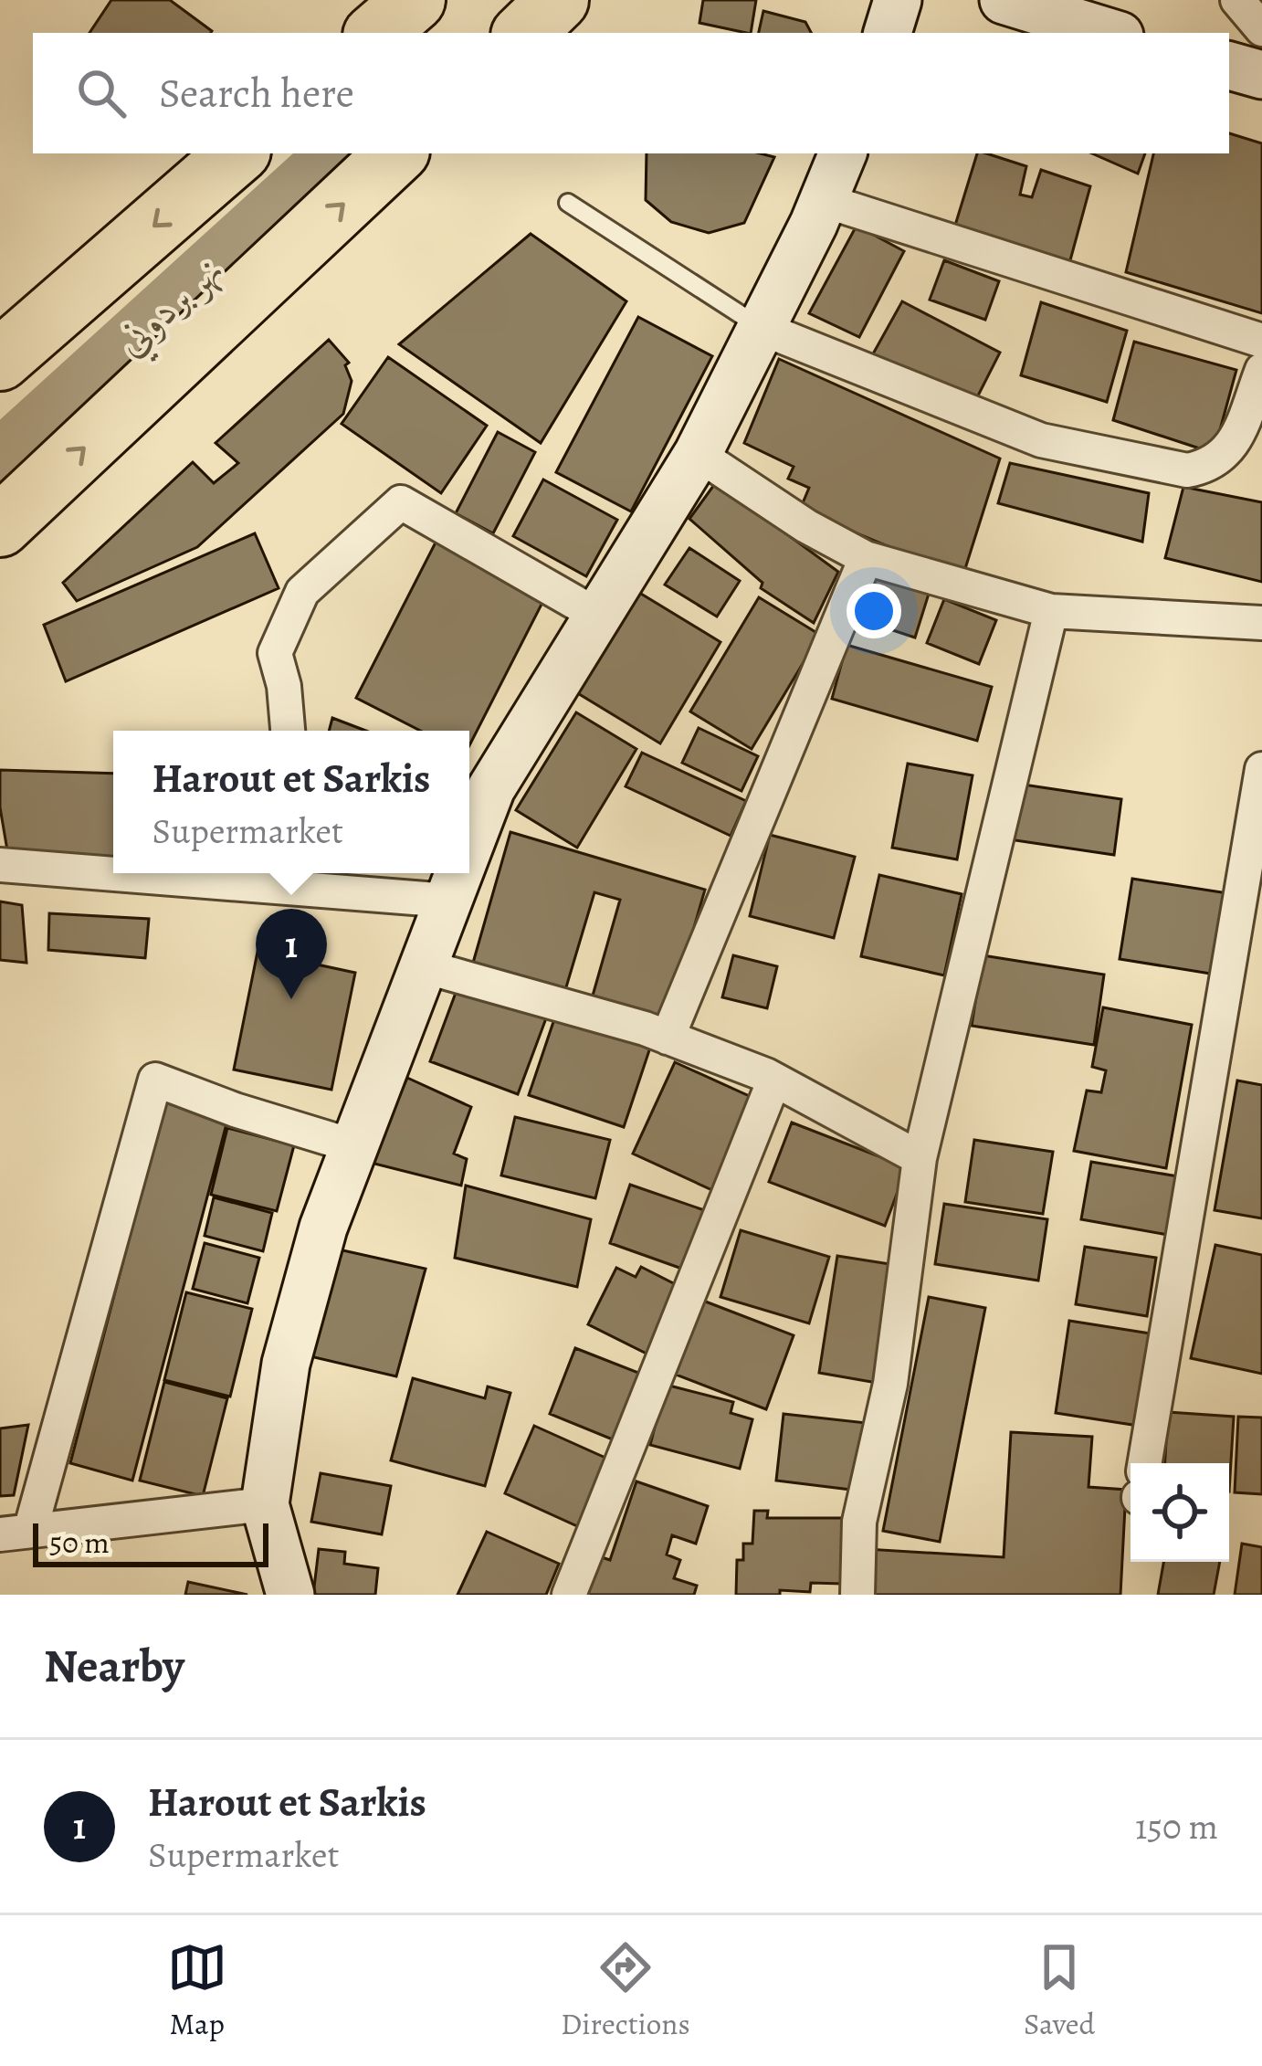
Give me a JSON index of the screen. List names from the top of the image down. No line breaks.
{"water":["نهر بردوني"],"scale_bar":"50 m","page":{"search":"Search here","popup":["Harout et Sarkis","Supermarket"],"pins":"1","scale":"50 m","heading":"Nearby","list":[{"mark":"1","name":"Harout et Sarkis","note":"Supermarket","value":"150 m"}],"nav":["Map","Directions","Saved"]}}
